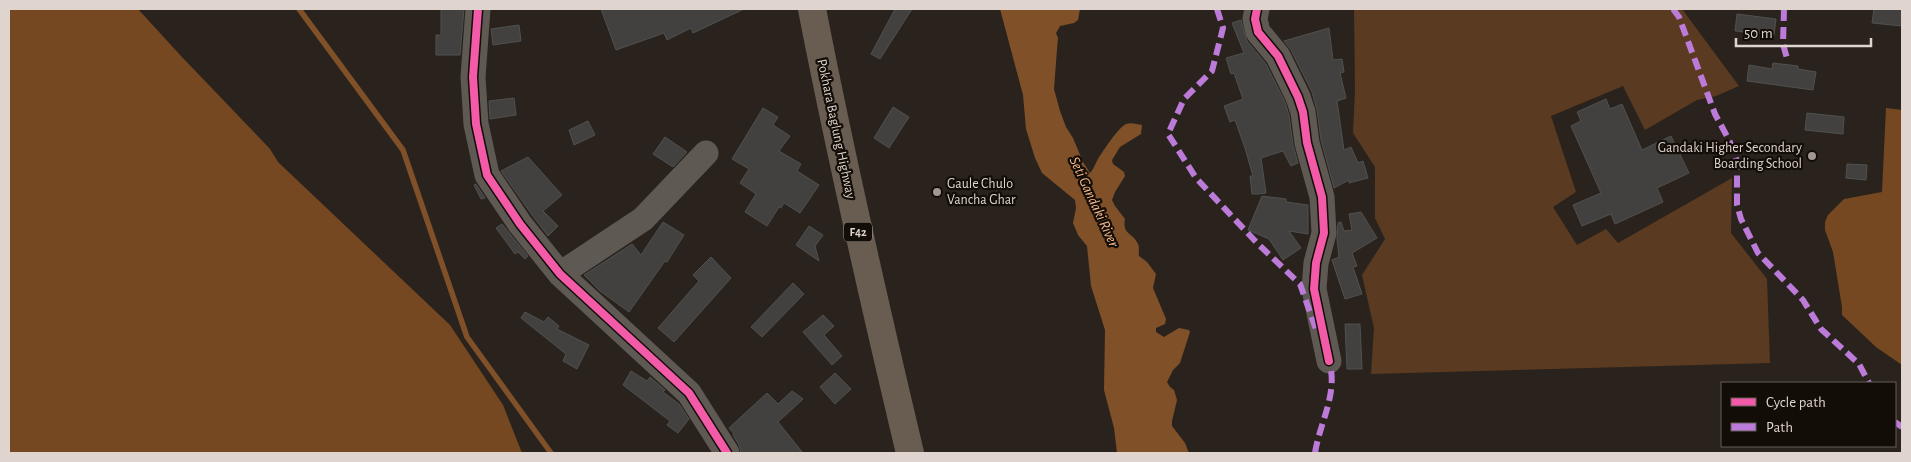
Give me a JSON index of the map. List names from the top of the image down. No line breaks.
{"streets":{"highway":["Pokhara Baglung Highway","F42"]},"water":["Seti Gandaki River"],"places":["Gandaki Higher Secondary Boarding School","Gaule Chulo Vancha Ghar"],"legend":["Cycle path","Path"],"scale_bar":"50 m"}
